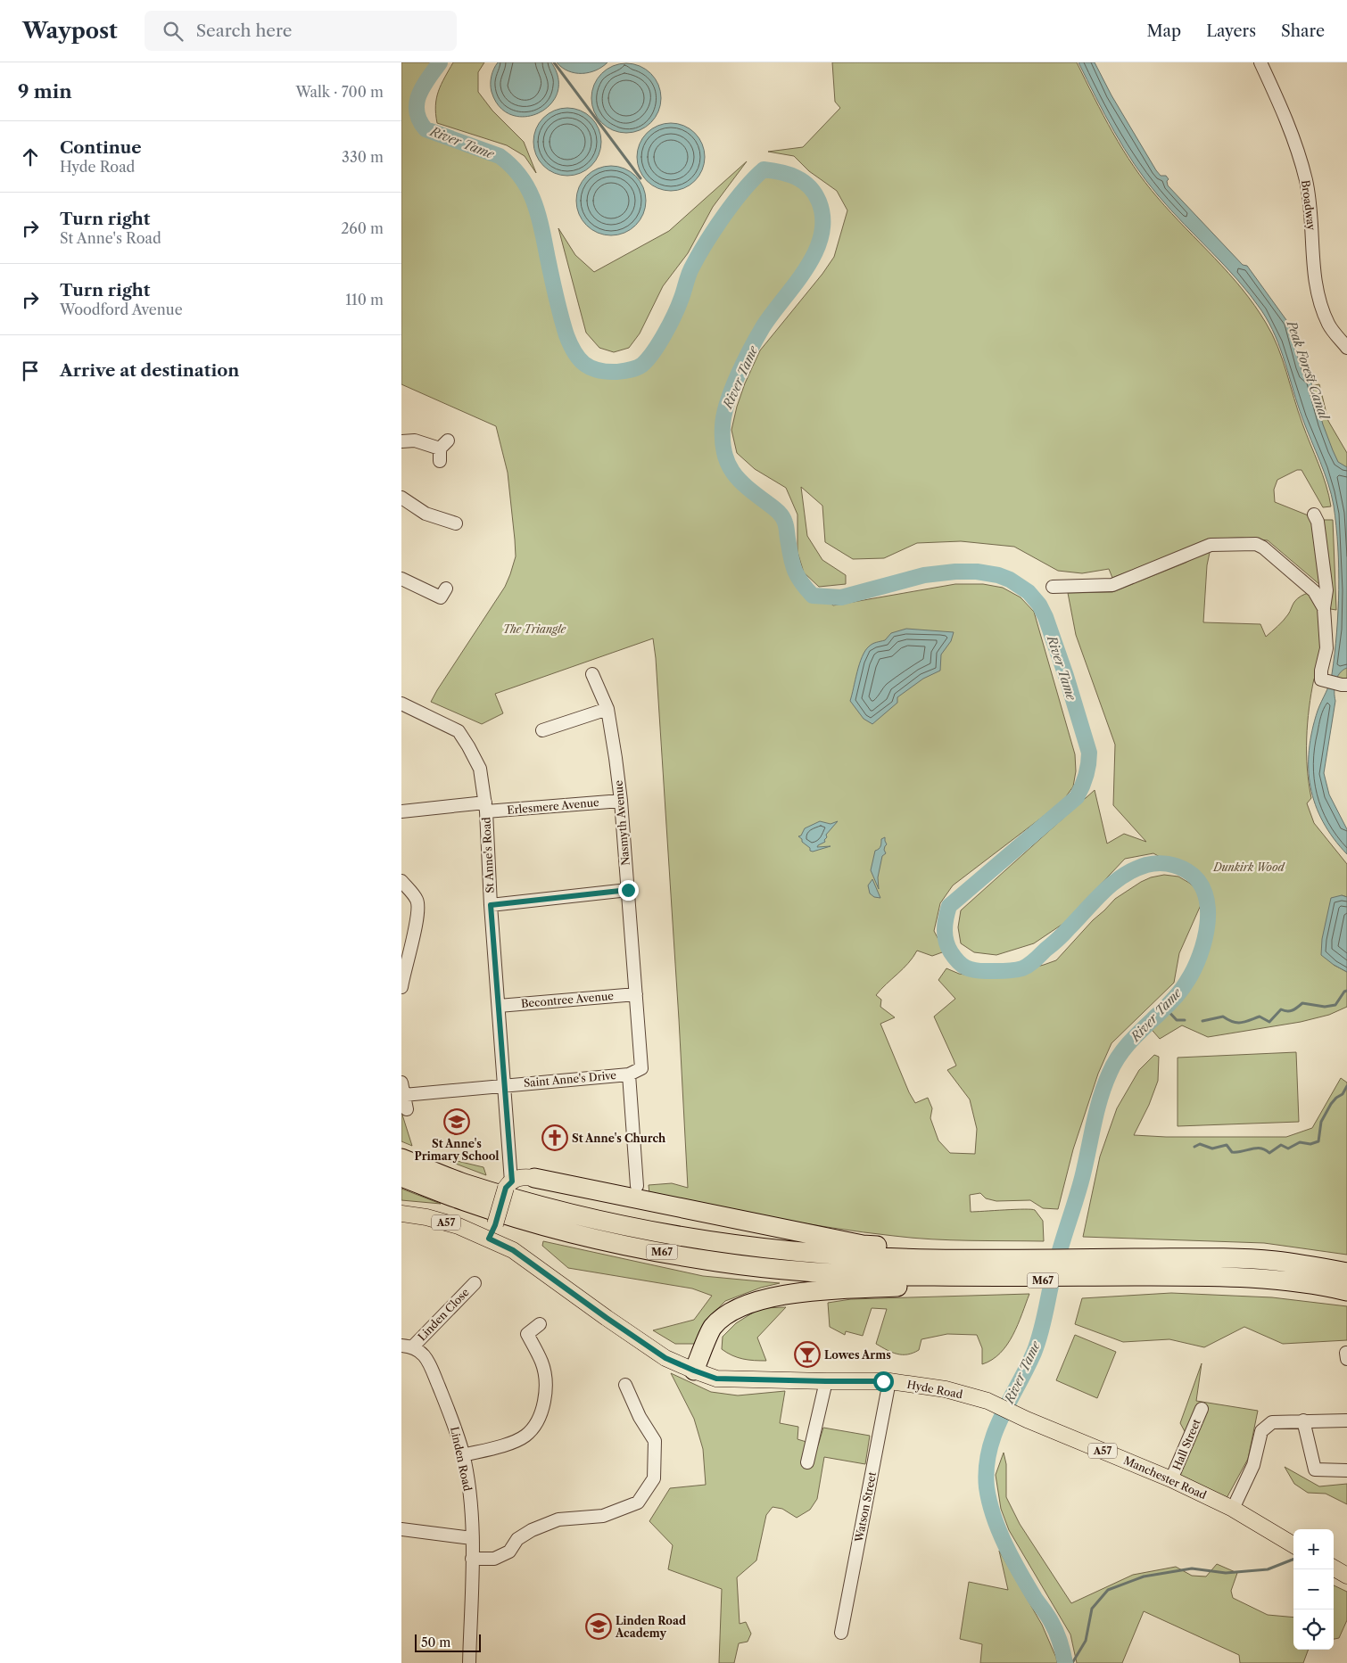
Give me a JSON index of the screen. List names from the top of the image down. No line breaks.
{"streets":{"highway":["M67"],"main road":["St Anne's Road","A57","Hyde Road","Manchester Road"],"street":["Broadway","Erlesmere Avenue","Nasmyth Avenue","Becontree Avenue","Saint Anne's Drive","Linden Close","Hall Street","Linden Road","Watson Street"]},"crossings":[["Erlesmere Avenue","Nasmyth Avenue"],["Erlesmere Avenue","St Anne's Road"],["Nasmyth Avenue","Becontree Avenue"],["Nasmyth Avenue","Saint Anne's Drive"],["St Anne's Road","Becontree Avenue"],["St Anne's Road","Saint Anne's Drive"],["St Anne's Road","Hyde Road"],["M67","Hyde Road"],["Linden Close","Linden Road"],["Hyde Road","Manchester Road"],["Hyde Road","Watson Street"],["Hall Street","Manchester Road"]],"water":["River Tame","Peak Forest Canal"],"parks":["The Triangle","Dunkirk Wood"],"places":{"school or university":["St Anne's Primary School","Linden Road Academy"],"church":["St Anne's Church"],"bar":["Lowes Arms"]},"scale_bar":"50 m","page":{"header":"Waypost","search":"Search here","nav":["Map","Layers","Share"],"heading":["9 min","Walk · 700 m"],"list":[["Continue","Hyde Road","330 m"],["Turn right","St Anne's Road","260 m"],["Turn right","Woodford Avenue","110 m"],"Arrive at destination"],"map_buttons":["+","−"],"scale":"50 m"}}
